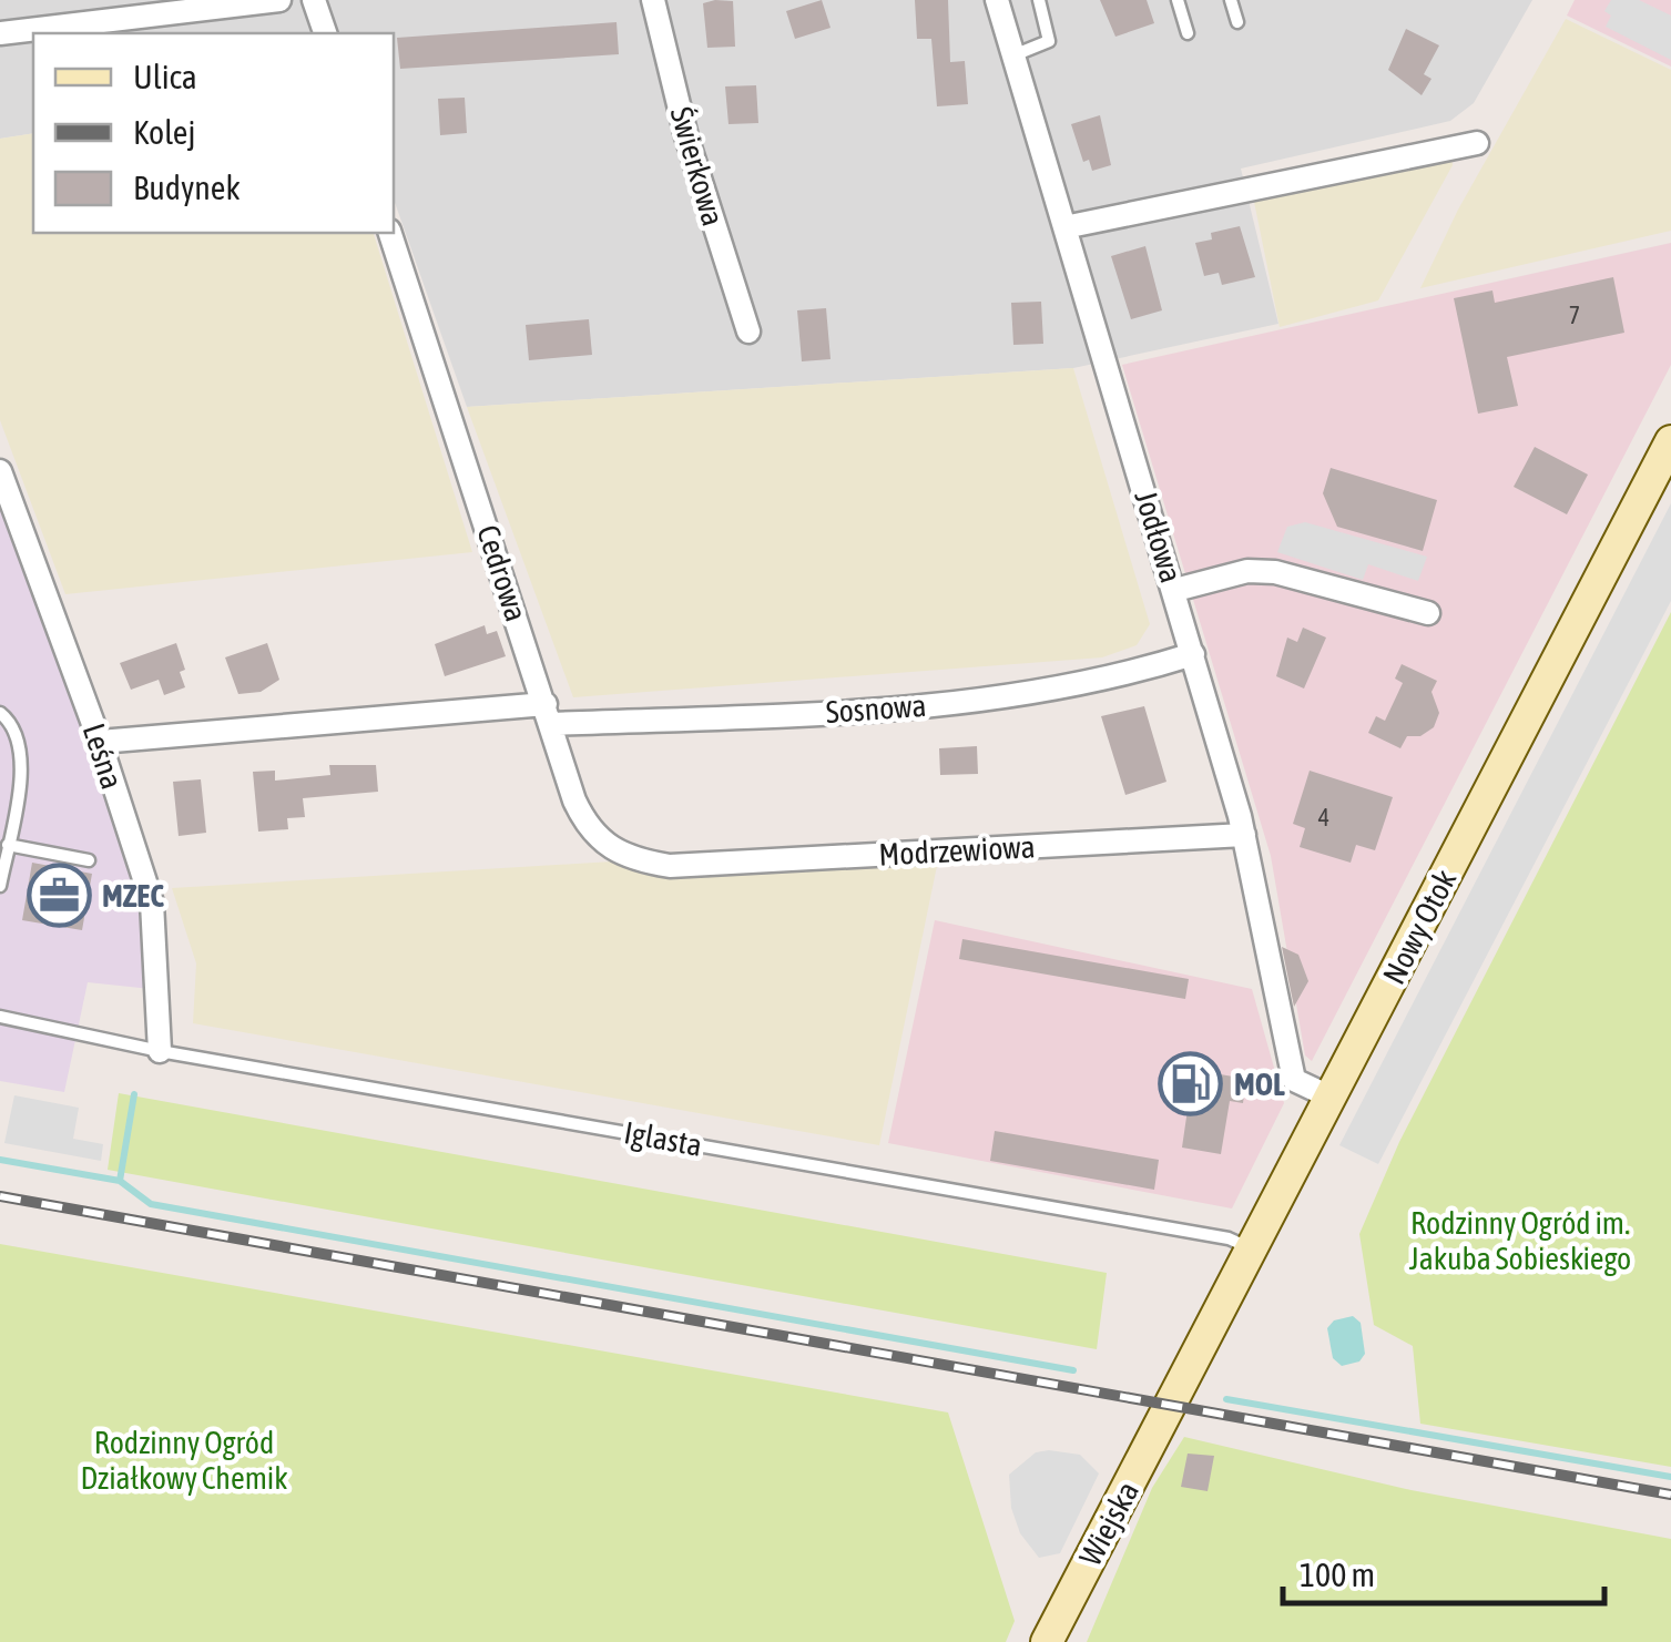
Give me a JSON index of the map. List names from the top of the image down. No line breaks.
{"streets":{"main road":["Nowy Otok","Wiejska"],"street":["Świerkowa","Jodłowa","Cedrowa","Sosnowa","Leśna","Modrzewiowa"],"lane":["Iglasta"]},"crossings":[["Jodłowa","Sosnowa"],["Jodłowa","Modrzewiowa"],["Jodłowa","Nowy Otok"],["Cedrowa","Sosnowa"],["Cedrowa","Modrzewiowa"],["Sosnowa","Leśna"],["Leśna","Iglasta"],["Nowy Otok","Iglasta"],["Nowy Otok","Wiejska"]],"parks":["Rodzinny Ogród im. Jakuba Sobieskiego","Rodzinny Ogród Działkowy Chemik"],"places":{"office":["MZEC"],"fuel station":["MOL"]},"house_numbers":["7","4"],"legend":["Ulica","Kolej","Budynek"],"scale_bar":"100 m"}
